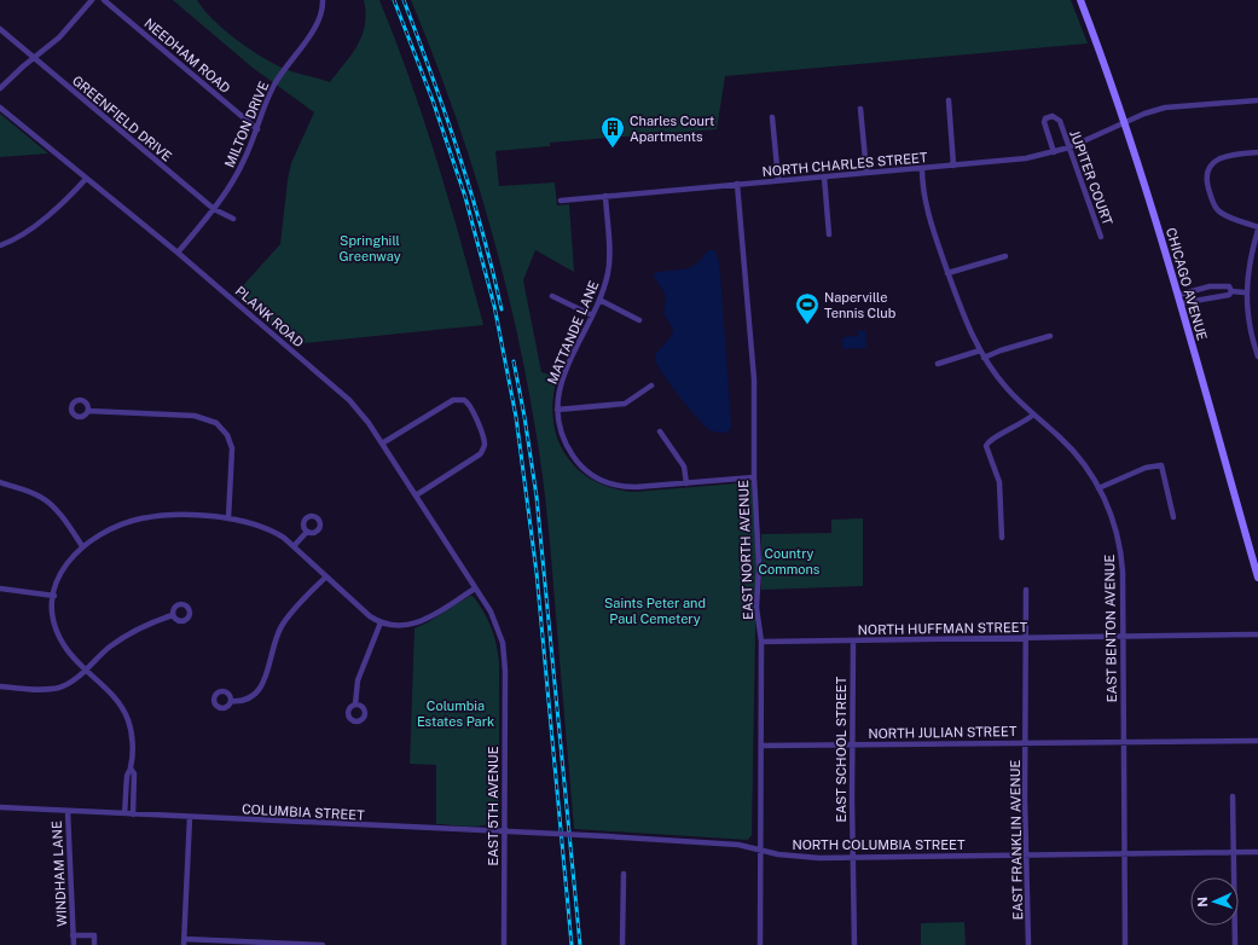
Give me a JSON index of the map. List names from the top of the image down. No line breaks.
{"streets":{"main road":["CHICAGO AVENUE"],"street":["NEEDHAM ROAD","GREENFIELD DRIVE","MILTON DRIVE","NORTH CHARLES STREET","JUPITER COURT","PLANK ROAD","MATTANDE LANE","EAST NORTH AVENUE","NORTH HUFFMAN STREET","EAST BENTON AVENUE","NORTH JULIAN STREET","EAST SCHOOL STREET","EAST 5TH AVENUE","COLUMBIA STREET","EAST FRANKLIN AVENUE","NORTH COLUMBIA STREET","WINDHAM LANE"]},"crossings":[["NEEDHAM ROAD","MILTON DRIVE"],["GREENFIELD DRIVE","MILTON DRIVE"],["MILTON DRIVE","PLANK ROAD"],["NORTH CHARLES STREET","JUPITER COURT"],["NORTH CHARLES STREET","CHICAGO AVENUE"],["NORTH CHARLES STREET","MATTANDE LANE"],["NORTH CHARLES STREET","EAST NORTH AVENUE"],["NORTH CHARLES STREET","EAST BENTON AVENUE"],["PLANK ROAD","EAST 5TH AVENUE"],["MATTANDE LANE","EAST NORTH AVENUE"],["EAST NORTH AVENUE","NORTH HUFFMAN STREET"],["EAST NORTH AVENUE","NORTH JULIAN STREET"],["EAST NORTH AVENUE","NORTH COLUMBIA STREET"],["NORTH HUFFMAN STREET","EAST BENTON AVENUE"],["NORTH HUFFMAN STREET","EAST SCHOOL STREET"],["NORTH HUFFMAN STREET","EAST FRANKLIN AVENUE"],["EAST BENTON AVENUE","NORTH JULIAN STREET"],["EAST BENTON AVENUE","NORTH COLUMBIA STREET"],["NORTH JULIAN STREET","EAST SCHOOL STREET"],["NORTH JULIAN STREET","EAST FRANKLIN AVENUE"],["EAST SCHOOL STREET","NORTH COLUMBIA STREET"],["EAST 5TH AVENUE","COLUMBIA STREET"],["COLUMBIA STREET","NORTH COLUMBIA STREET"],["COLUMBIA STREET","WINDHAM LANE"],["EAST FRANKLIN AVENUE","NORTH COLUMBIA STREET"]],"parks":["Springhill Greenway","Country Commons","Saints Peter and Paul Cemetery","Columbia Estates Park"],"places":{"building":["Charles Court Apartments"],"sports":["Naperville Tennis Club"]},"north":"left"}
